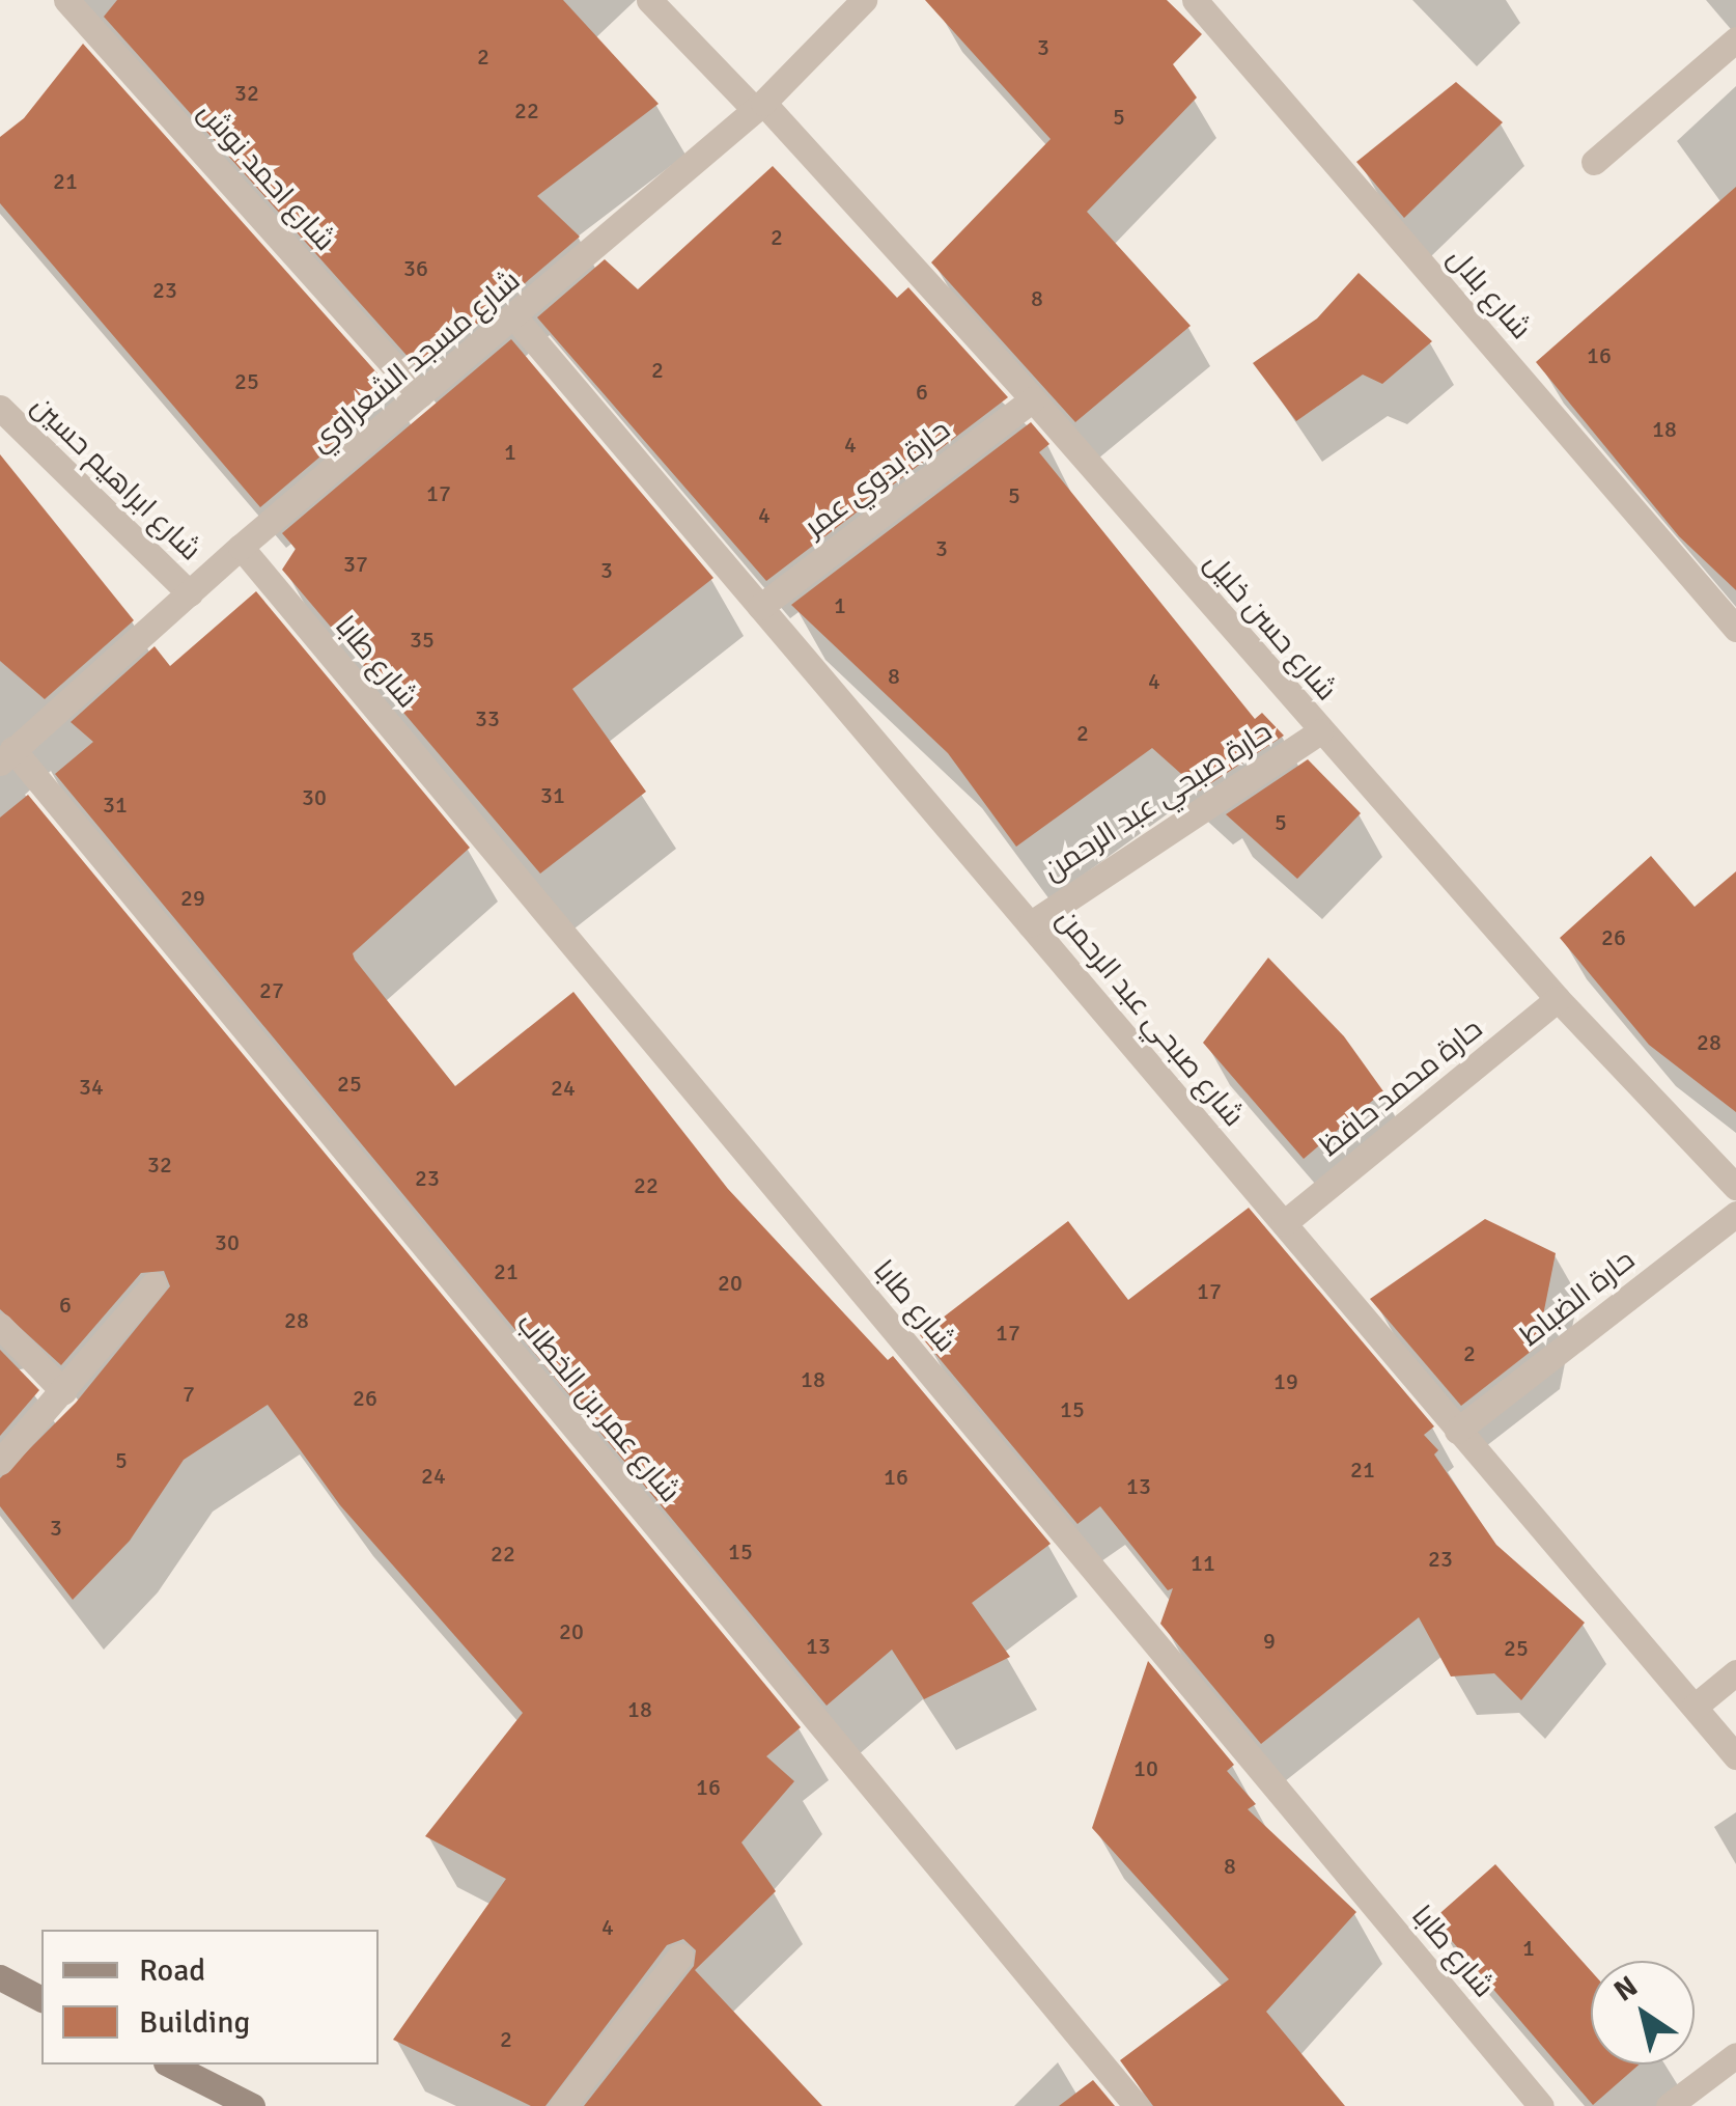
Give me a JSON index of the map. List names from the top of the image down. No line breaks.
{"streets":{"street":["شارع احمد نوش","شارع بلال","شارع مسجد الشعراوي","شارع ابراهيم حسين","حارة بدوي عمر","شارع حسن خليل","شارع طابا","حارة صبحي عبد الرحمن","شارع صبحي عبد الرحمن","حارة محمد حافظ","حارة الضباط","شارع عمر بن الخطاب"]},"crossings":[["شارع احمد نوش","شارع مسجد الشعراوي"],["شارع مسجد الشعراوي","شارع ابراهيم حسين"],["شارع مسجد الشعراوي","شارع حسن خليل"],["شارع مسجد الشعراوي","شارع طابا"],["شارع مسجد الشعراوي","شارع صبحي عبد الرحمن"],["شارع مسجد الشعراوي","شارع عمر بن الخطاب"],["حارة بدوي عمر","شارع حسن خليل"],["حارة بدوي عمر","شارع صبحي عبد الرحمن"],["شارع حسن خليل","حارة صبحي عبد الرحمن"],["شارع حسن خليل","حارة محمد حافظ"],["حارة صبحي عبد الرحمن","شارع صبحي عبد الرحمن"],["شارع صبحي عبد الرحمن","حارة محمد حافظ"],["شارع صبحي عبد الرحمن","حارة الضباط"]],"house_numbers":["3","2","32","22","5","21","2","36","23","8","16","2","25","6","18","4","1","17","5","4","3","37","3","1","35","8","4","33","2","31","30","31","5","29","26","27","28","25","34","24","32","23","22","30","21","20","17","6","28","17","2","18","19","7","26","15","5","21","24","16","13","3","15","22","23","11","20","9","13","25","18","10","16","8","4","1","2"],"legend":["Road","Building"],"north":"top left"}
